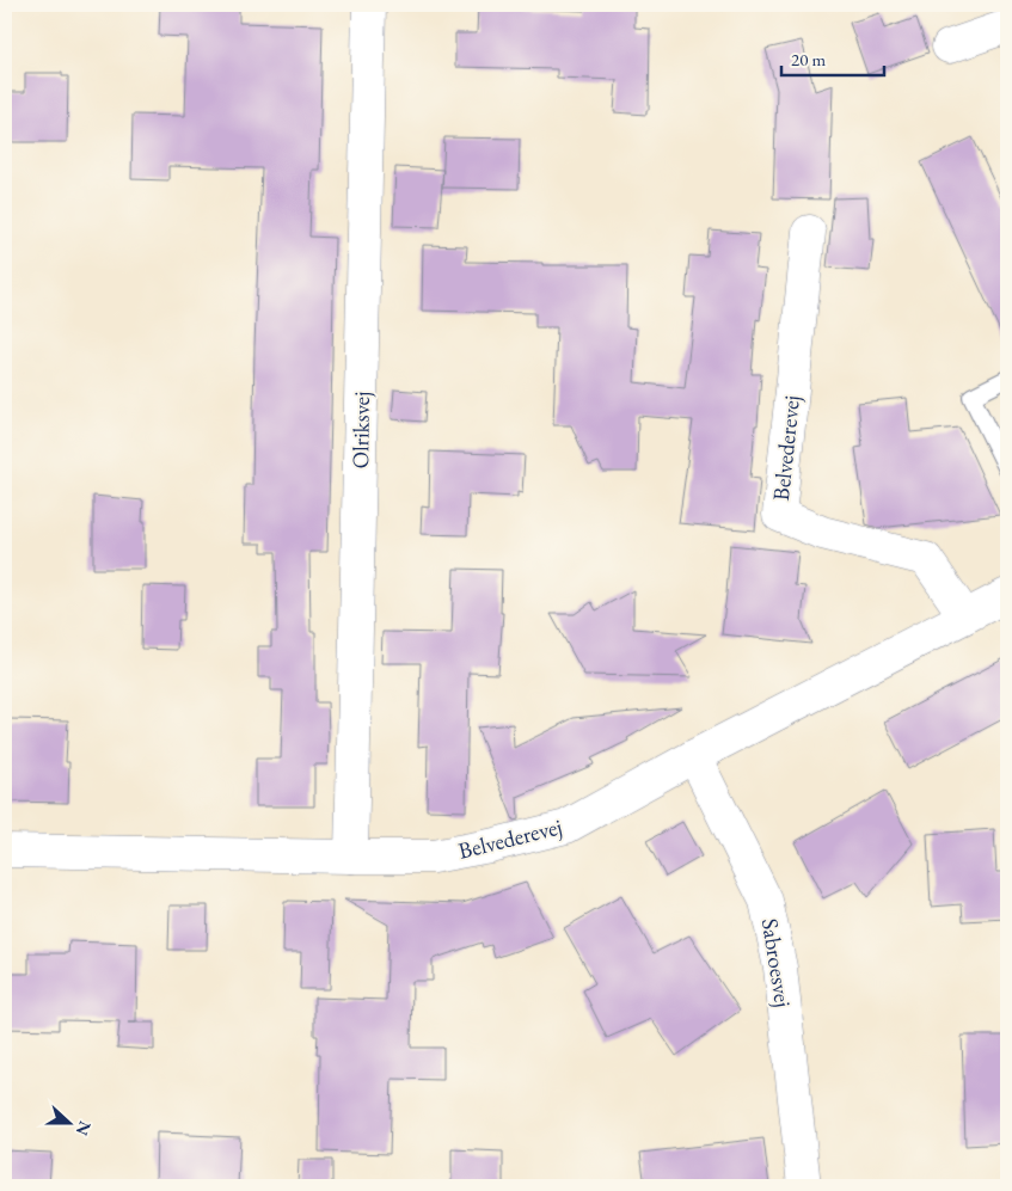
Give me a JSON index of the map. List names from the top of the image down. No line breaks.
{"streets":{"street":["Olriksvej","Belvederevej","Sabroesvej"]},"crossings":[["Olriksvej","Belvederevej"],["Belvederevej","Sabroesvej"]],"scale_bar":"20 m","north":"right"}
